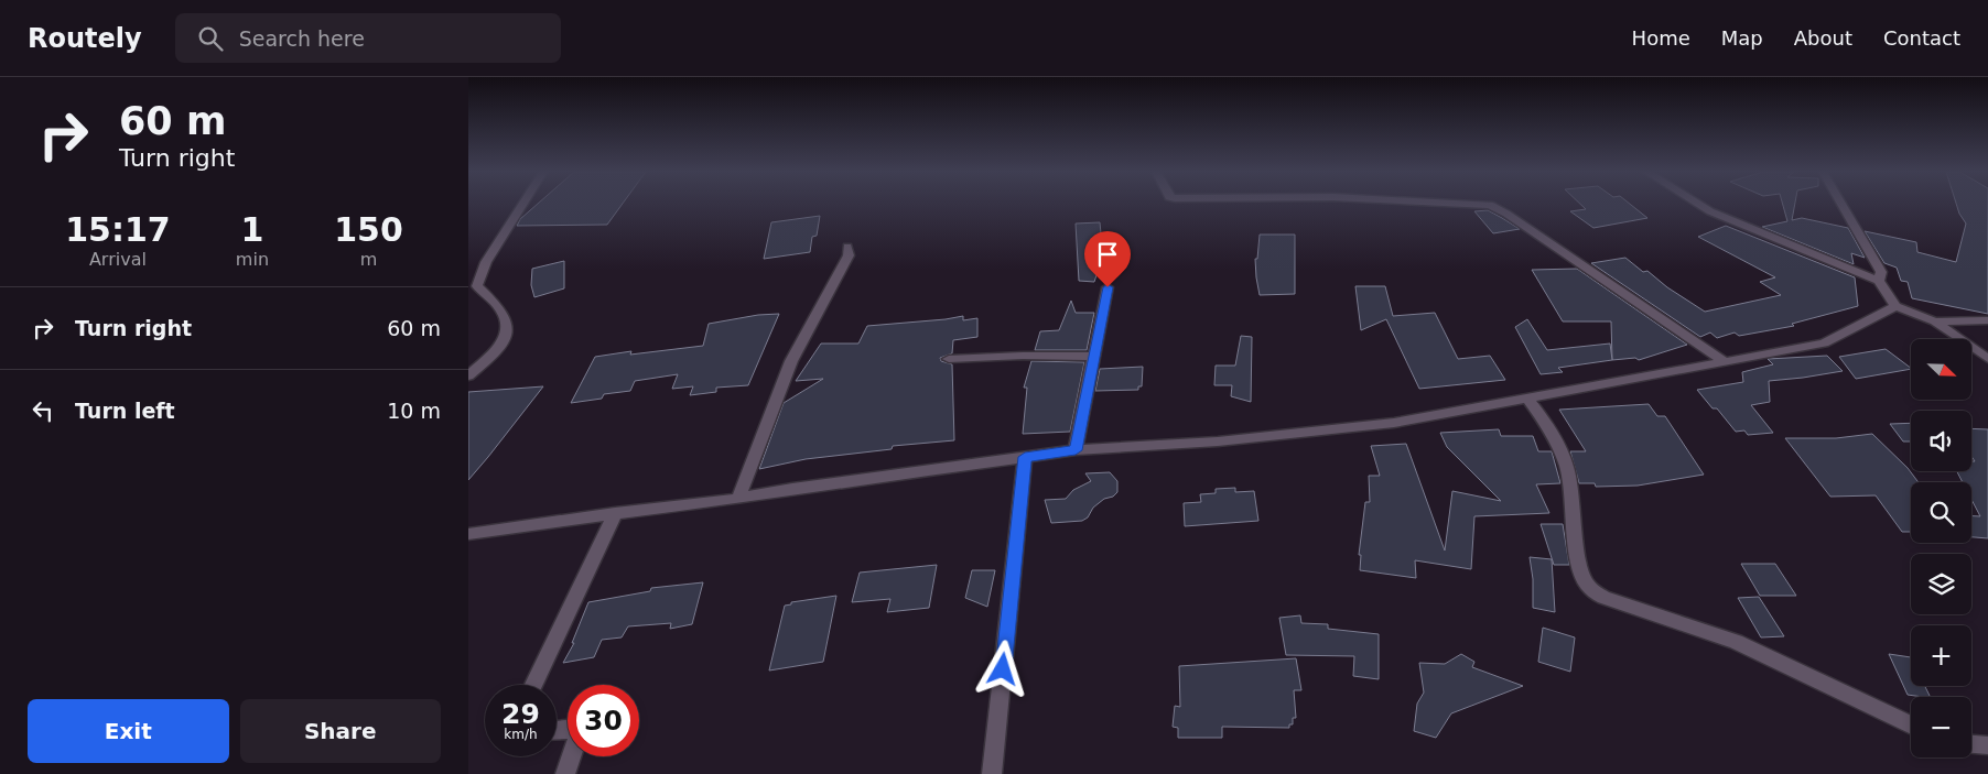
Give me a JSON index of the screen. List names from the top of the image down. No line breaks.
{"north":"bottom right","page":{"header":"Routely","search":"Search here","nav":["Home","Map","About","Contact"],"turn":["60 m","Turn right"],"eta":["15:17","Arrival","1","min","150","m"],"list":[{"name":"Turn right","value":"60 m"},{"name":"Turn left","value":"10 m"}],"map_buttons":["+","−"],"speed":"29 km/h","limit":"30","buttons":["Exit","Share"]}}
